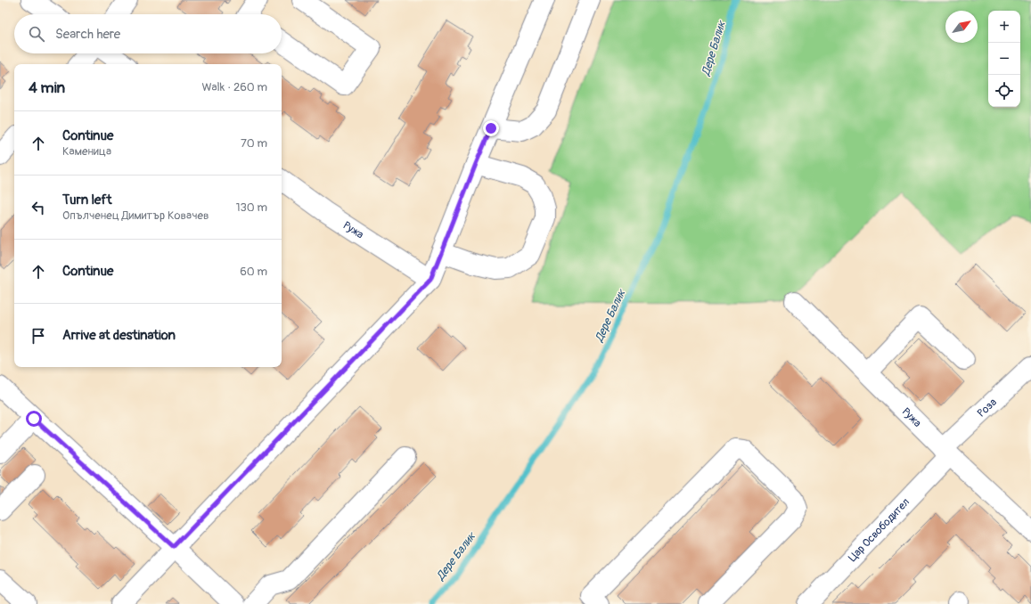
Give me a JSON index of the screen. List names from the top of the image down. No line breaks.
{"streets":{"street":["Ружа","Роза","Цар Освободител"]},"crossings":[["Ружа","Роза"],["Ружа","Цар Освободител"],["Роза","Цар Освободител"]],"water":["Дере Балик"],"north":"top right","page":{"map_buttons":["+","−"],"search":"Search here","heading":["4 min","Walk · 260 m"],"list":[["Continue","Каменица","70 m"],["Turn left","Опълченец Димитър Ковачев","130 m"],["Continue","60 m"],"Arrive at destination"]}}
